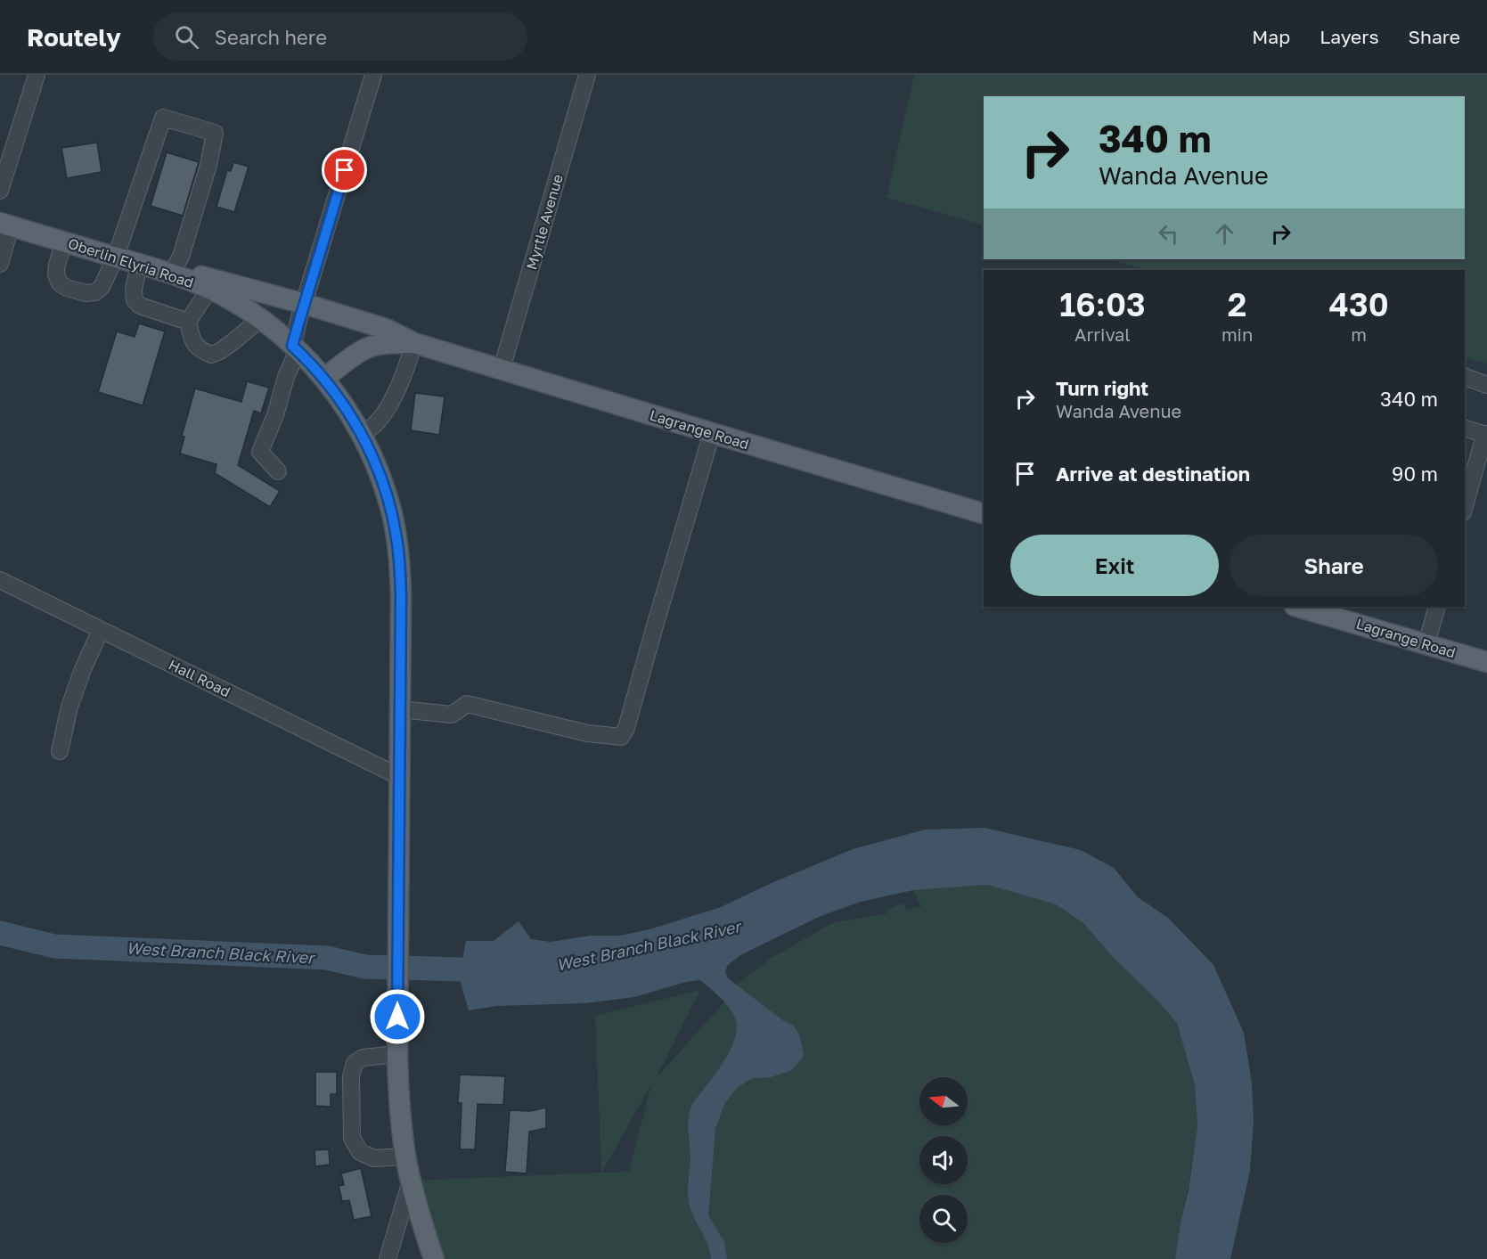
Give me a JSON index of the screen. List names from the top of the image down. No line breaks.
{"streets":{"main road":["Oberlin Elyria Road","Lagrange Road"],"street":["Myrtle Avenue","Hall Road"]},"crossings":[["Myrtle Avenue","Lagrange Road"],["Oberlin Elyria Road","Lagrange Road"],["Oberlin Elyria Road","Hall Road"]],"water":["West Branch Black River"],"north":"left","page":{"header":"Routely","search":"Search here","nav":["Map","Layers","Share"],"turn":["340 m","Wanda Avenue"],"eta":["16:03","Arrival","2","min","430","m"],"list":[{"name":"Turn right","note":"Wanda Avenue","value":"340 m"},{"name":"Arrive at destination","value":"90 m"}],"buttons":["Exit","Share"]}}
